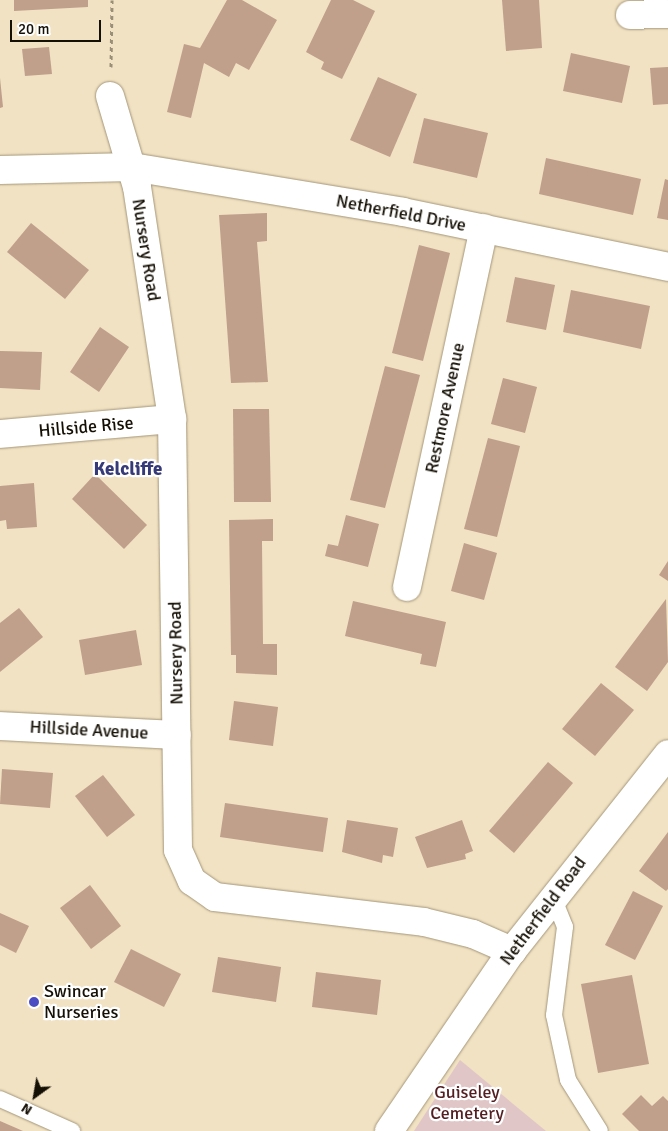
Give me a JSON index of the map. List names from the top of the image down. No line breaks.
{"streets":{"street":["Netherfield Drive","Nursery Road","Restmore Avenue","Hillside Rise","Hillside Avenue","Netherfield Road"]},"crossings":[["Netherfield Drive","Nursery Road"],["Netherfield Drive","Restmore Avenue"],["Nursery Road","Hillside Rise"],["Nursery Road","Hillside Avenue"],["Nursery Road","Netherfield Road"]],"districts":["Kelcliffe"],"parks":["Guiseley Cemetery"],"places":["Swincar Nurseries"],"scale_bar":"20 m","north":"bottom left"}
